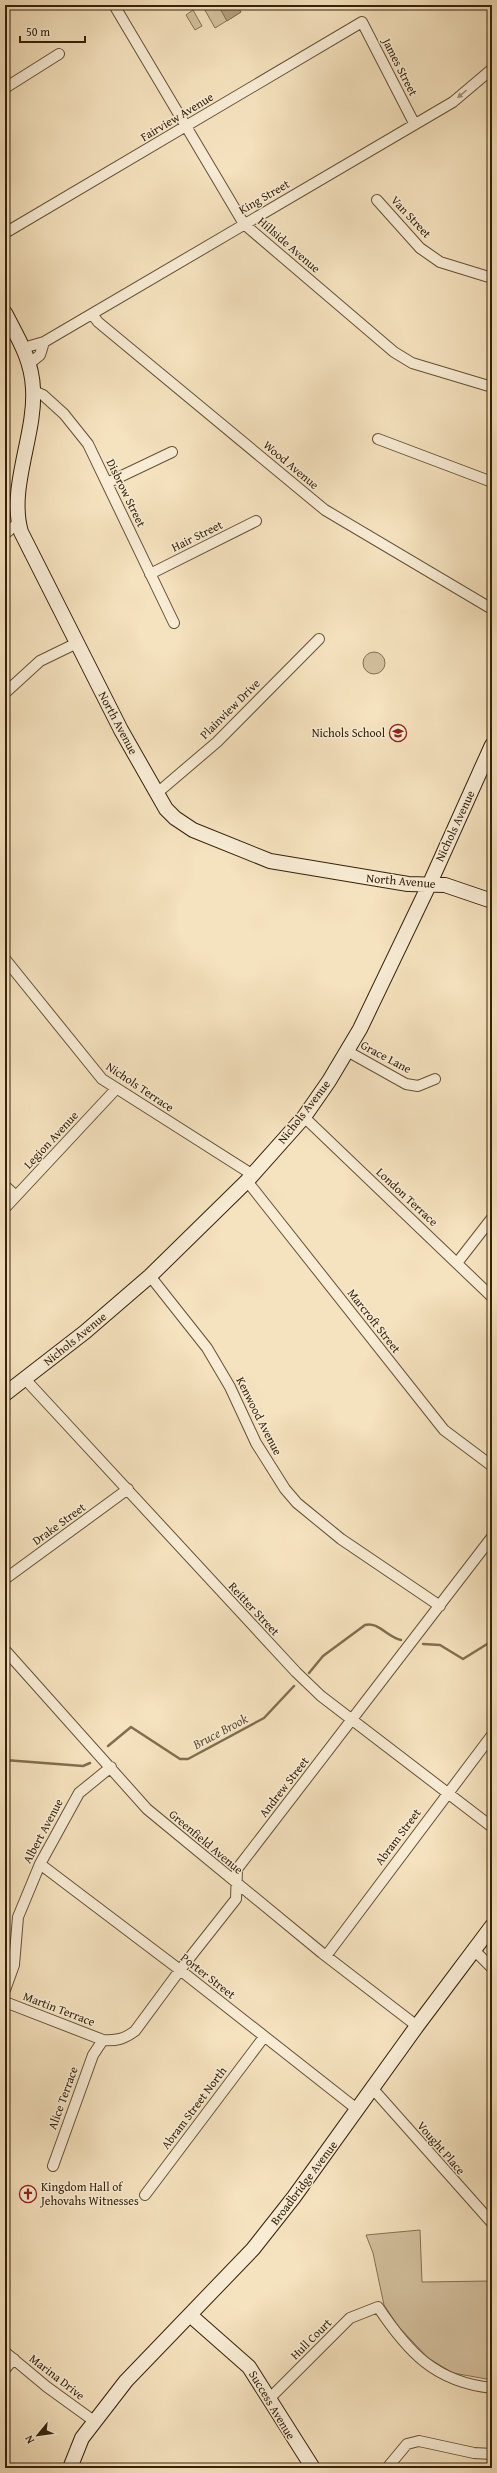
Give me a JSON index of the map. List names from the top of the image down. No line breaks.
{"streets":{"main road":["North Avenue","Nichols Avenue","Broadbridge Avenue","Success Avenue"],"street":["James Street","Fairview Avenue","King Street","Van Street","Hillside Avenue","Wood Avenue","Disbrow Street","Hair Street","Plainview Drive","Grace Lane","Nichols Terrace","Legion Avenue","London Terrace","Marcroft Street","Kenwood Avenue","Drake Street","Reitter Street","Andrew Street","Albert Avenue","Abram Street","Greenfield Avenue","Porter Street","Martin Terrace","Alice Terrace","Abram Street North","Vought Place","Hull Court","Marina Drive"]},"crossings":[["James Street","Fairview Avenue"],["James Street","King Street"],["Fairview Avenue","Hillside Avenue"],["King Street","Hillside Avenue"],["King Street","Wood Avenue"],["King Street","North Avenue"],["Disbrow Street","Hair Street"],["Disbrow Street","North Avenue"],["Plainview Drive","North Avenue"],["North Avenue","Nichols Avenue"],["Nichols Avenue","Grace Lane"],["Nichols Avenue","Nichols Terrace"],["Nichols Avenue","London Terrace"],["Nichols Avenue","Marcroft Street"],["Nichols Avenue","Kenwood Avenue"],["Nichols Avenue","Reitter Street"],["Nichols Terrace","Legion Avenue"],["Nichols Terrace","Marcroft Street"],["Kenwood Avenue","Andrew Street"],["Drake Street","Reitter Street"],["Reitter Street","Andrew Street"],["Reitter Street","Abram Street"],["Andrew Street","Greenfield Avenue"],["Andrew Street","Porter Street"],["Andrew Street","Martin Terrace"],["Andrew Street","Alice Terrace"],["Albert Avenue","Greenfield Avenue"],["Albert Avenue","Porter Street"],["Abram Street","Greenfield Avenue"],["Greenfield Avenue","Broadbridge Avenue"],["Porter Street","Abram Street North"],["Porter Street","Broadbridge Avenue"],["Martin Terrace","Alice Terrace"],["Vought Place","Broadbridge Avenue"],["Broadbridge Avenue","Marina Drive"],["Broadbridge Avenue","Success Avenue"],["Hull Court","Success Avenue"]],"water":["Bruce Brook"],"places":{"school or university":["Nichols School"],"church":["Kingdom Hall of Jehovahs Witnesses"]},"scale_bar":"50 m","north":"bottom left"}
